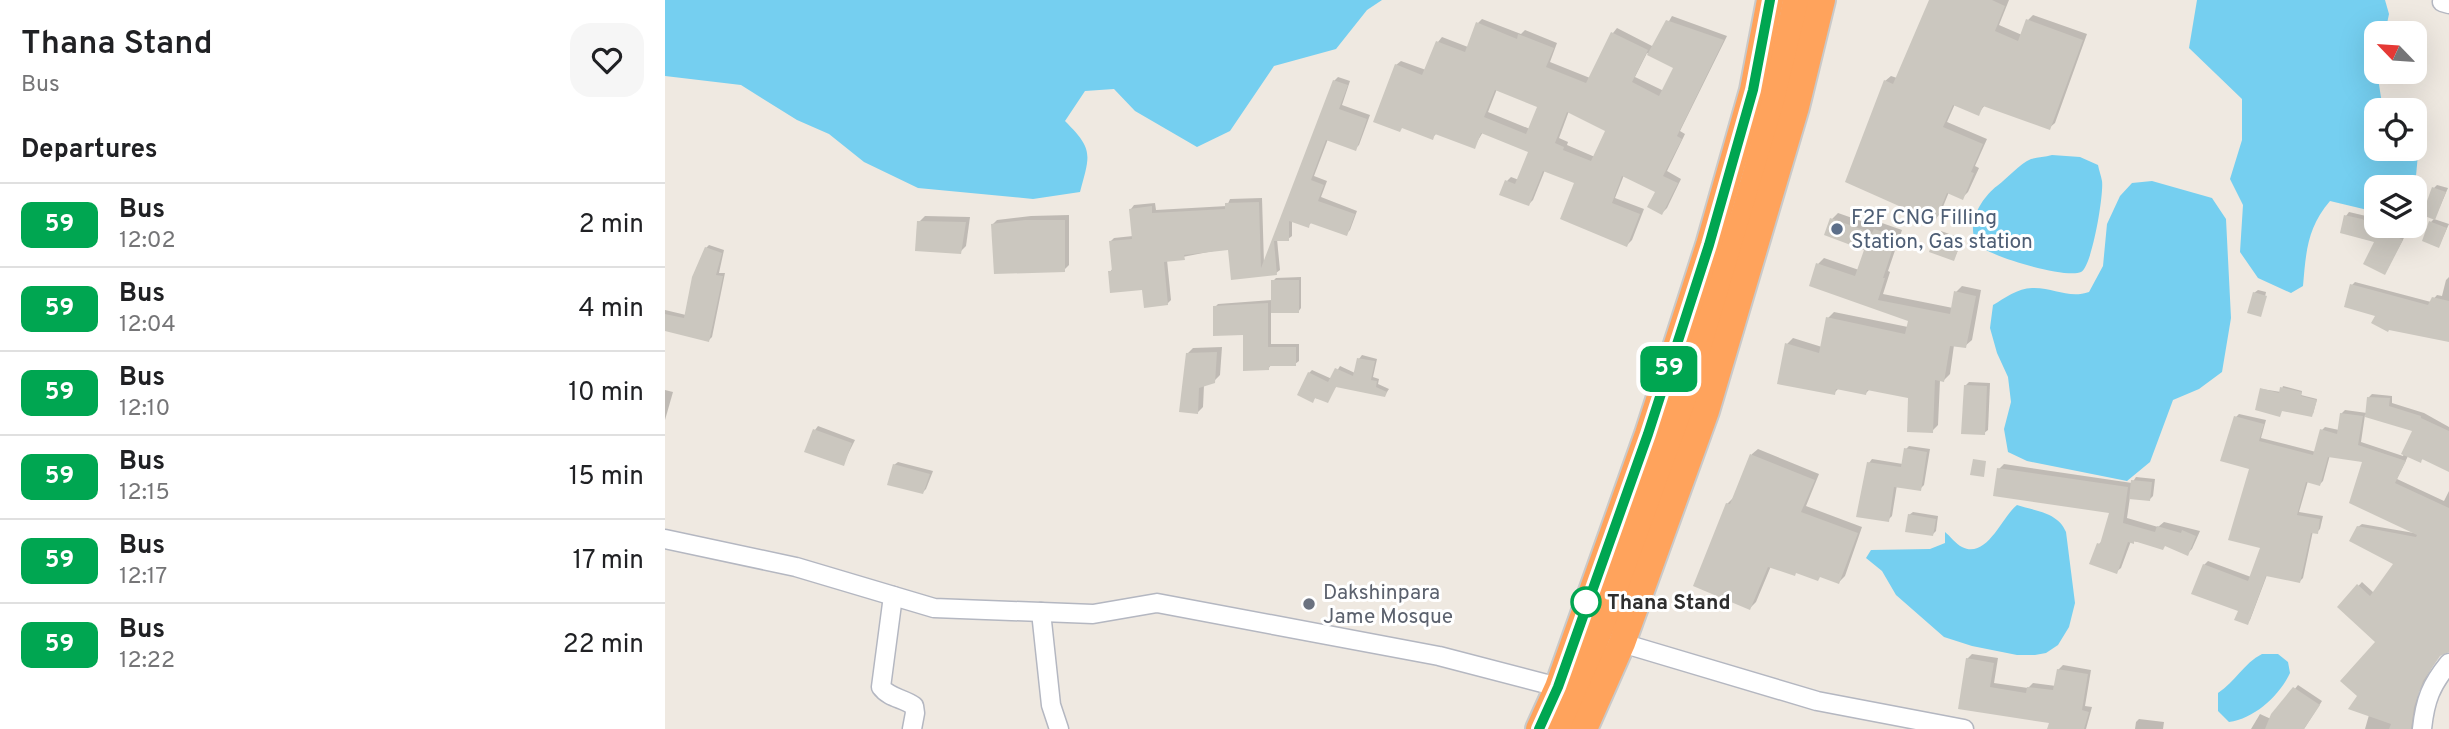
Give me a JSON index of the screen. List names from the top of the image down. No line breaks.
{"places":["F2F CNG Filling Station, Gas station","Thana Stand","Dakshinpara Jame Mosque"],"lines":["bus line 59"],"north":"top left","page":{"heading":[["Thana Stand","Bus"],"Departures"],"on_map":"59","list":[{"mark":"59","name":"Bus","note":"12:02","value":"2 min"},{"mark":"59","name":"Bus","note":"12:04","value":"4 min"},{"mark":"59","name":"Bus","note":"12:10","value":"10 min"},{"mark":"59","name":"Bus","note":"12:15","value":"15 min"},{"mark":"59","name":"Bus","note":"12:17","value":"17 min"},{"mark":"59","name":"Bus","note":"12:22","value":"22 min"}]}}
